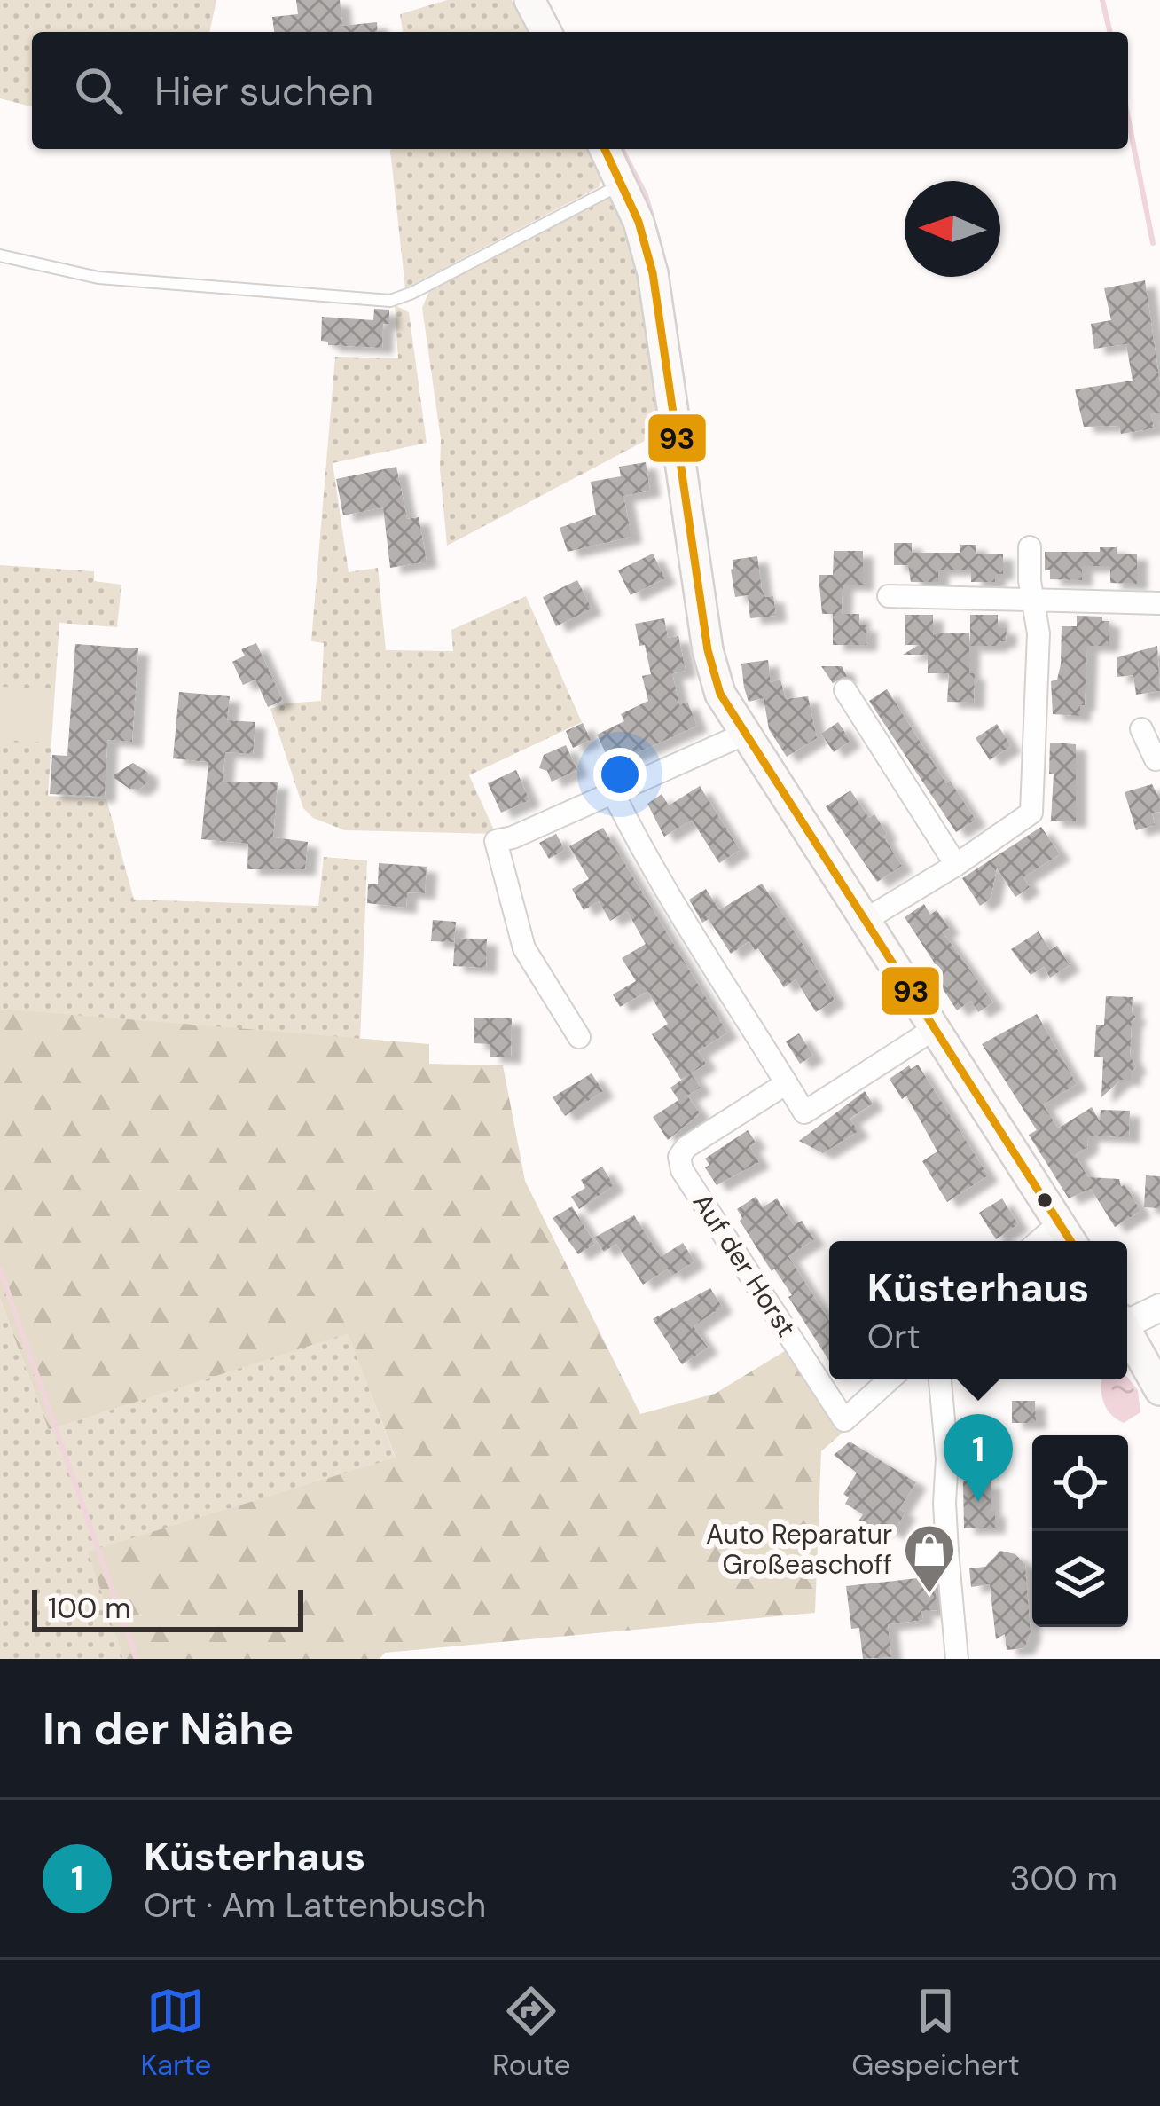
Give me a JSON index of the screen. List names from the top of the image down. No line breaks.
{"streets":{"street":["Auf der Horst"]},"places":{"shop":["Auto Reparatur Großeaschoff"]},"lines":["transit line 93"],"scale_bar":"100 m","north":"left","page":{"search":"Hier suchen","popup":["Küsterhaus","Ort"],"pins":"1","scale":"100 m","heading":"In der Nähe","list":[{"mark":"1","name":"Küsterhaus","note":"Ort · Am Lattenbusch","value":"300 m"}],"nav":["Karte","Route","Gespeichert"]}}
